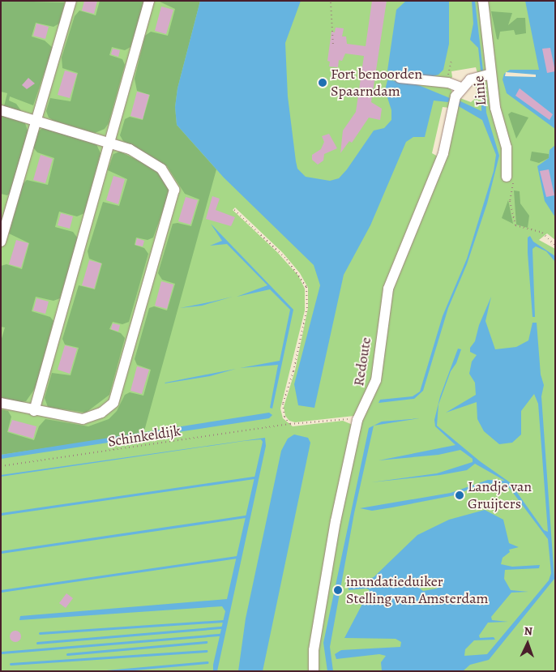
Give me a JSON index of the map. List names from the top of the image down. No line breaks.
{"streets":{"street":["Linie","Redoute"],"path":["Schinkeldijk"]},"crossings":[["Redoute","Schinkeldijk"]],"places":["Fort benoorden Spaarndam","Landje van Gruijters","inundatieduiker Stelling van Amsterdam"],"north":"top"}
